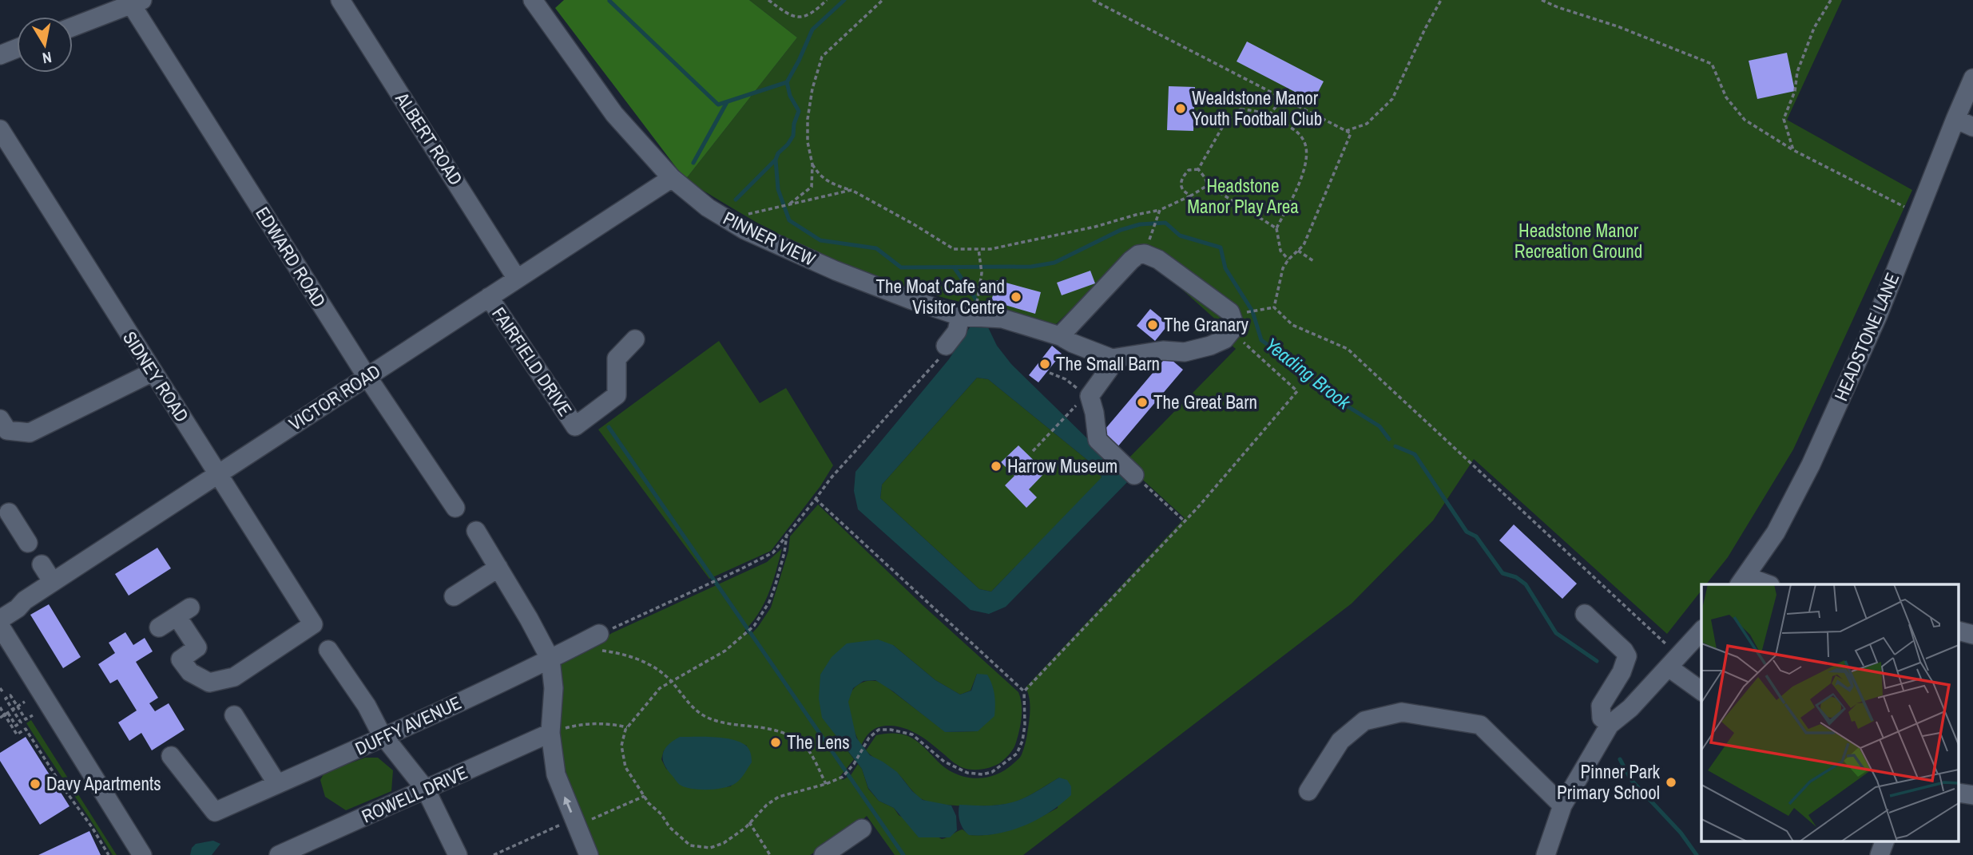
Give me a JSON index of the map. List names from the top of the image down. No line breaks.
{"streets":{"street":["ALBERT ROAD","PINNER VIEW","EDWARD ROAD","HEADSTONE LANE","FAIRFIELD DRIVE","SIDNEY ROAD","VICTOR ROAD","DUFFY AVENUE","ROWELL DRIVE"]},"crossings":[["ALBERT ROAD","VICTOR ROAD"],["PINNER VIEW","VICTOR ROAD"],["EDWARD ROAD","VICTOR ROAD"],["FAIRFIELD DRIVE","VICTOR ROAD"],["SIDNEY ROAD","VICTOR ROAD"]],"water":["Yeading Brook"],"parks":["Headstone Manor Play Area","Headstone Manor Recreation Ground"],"places":["Wealdstone Manor Youth Football Club","The Moat Cafe and Visitor Centre","The Granary","The Small Barn","The Great Barn","Harrow Museum","The Lens","Pinner Park Primary School","Davy Apartments"],"north":"bottom"}
